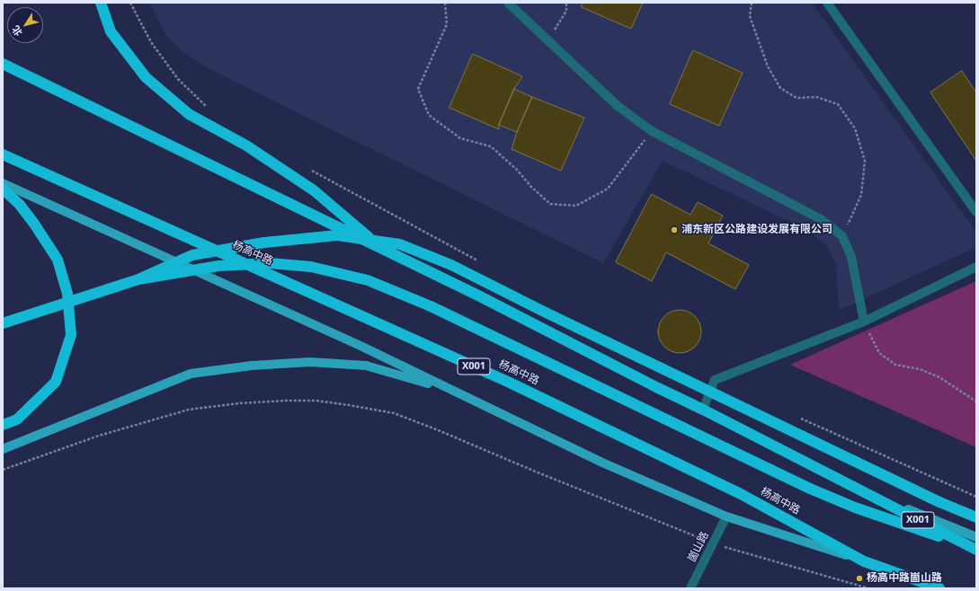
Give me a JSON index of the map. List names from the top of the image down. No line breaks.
{"streets":{"highway":["杨高中路","X001"],"street":["崮山路"]},"places":["浦东新区公路建设发展有限公司","杨高中路崮山路"],"north":"bottom left"}
